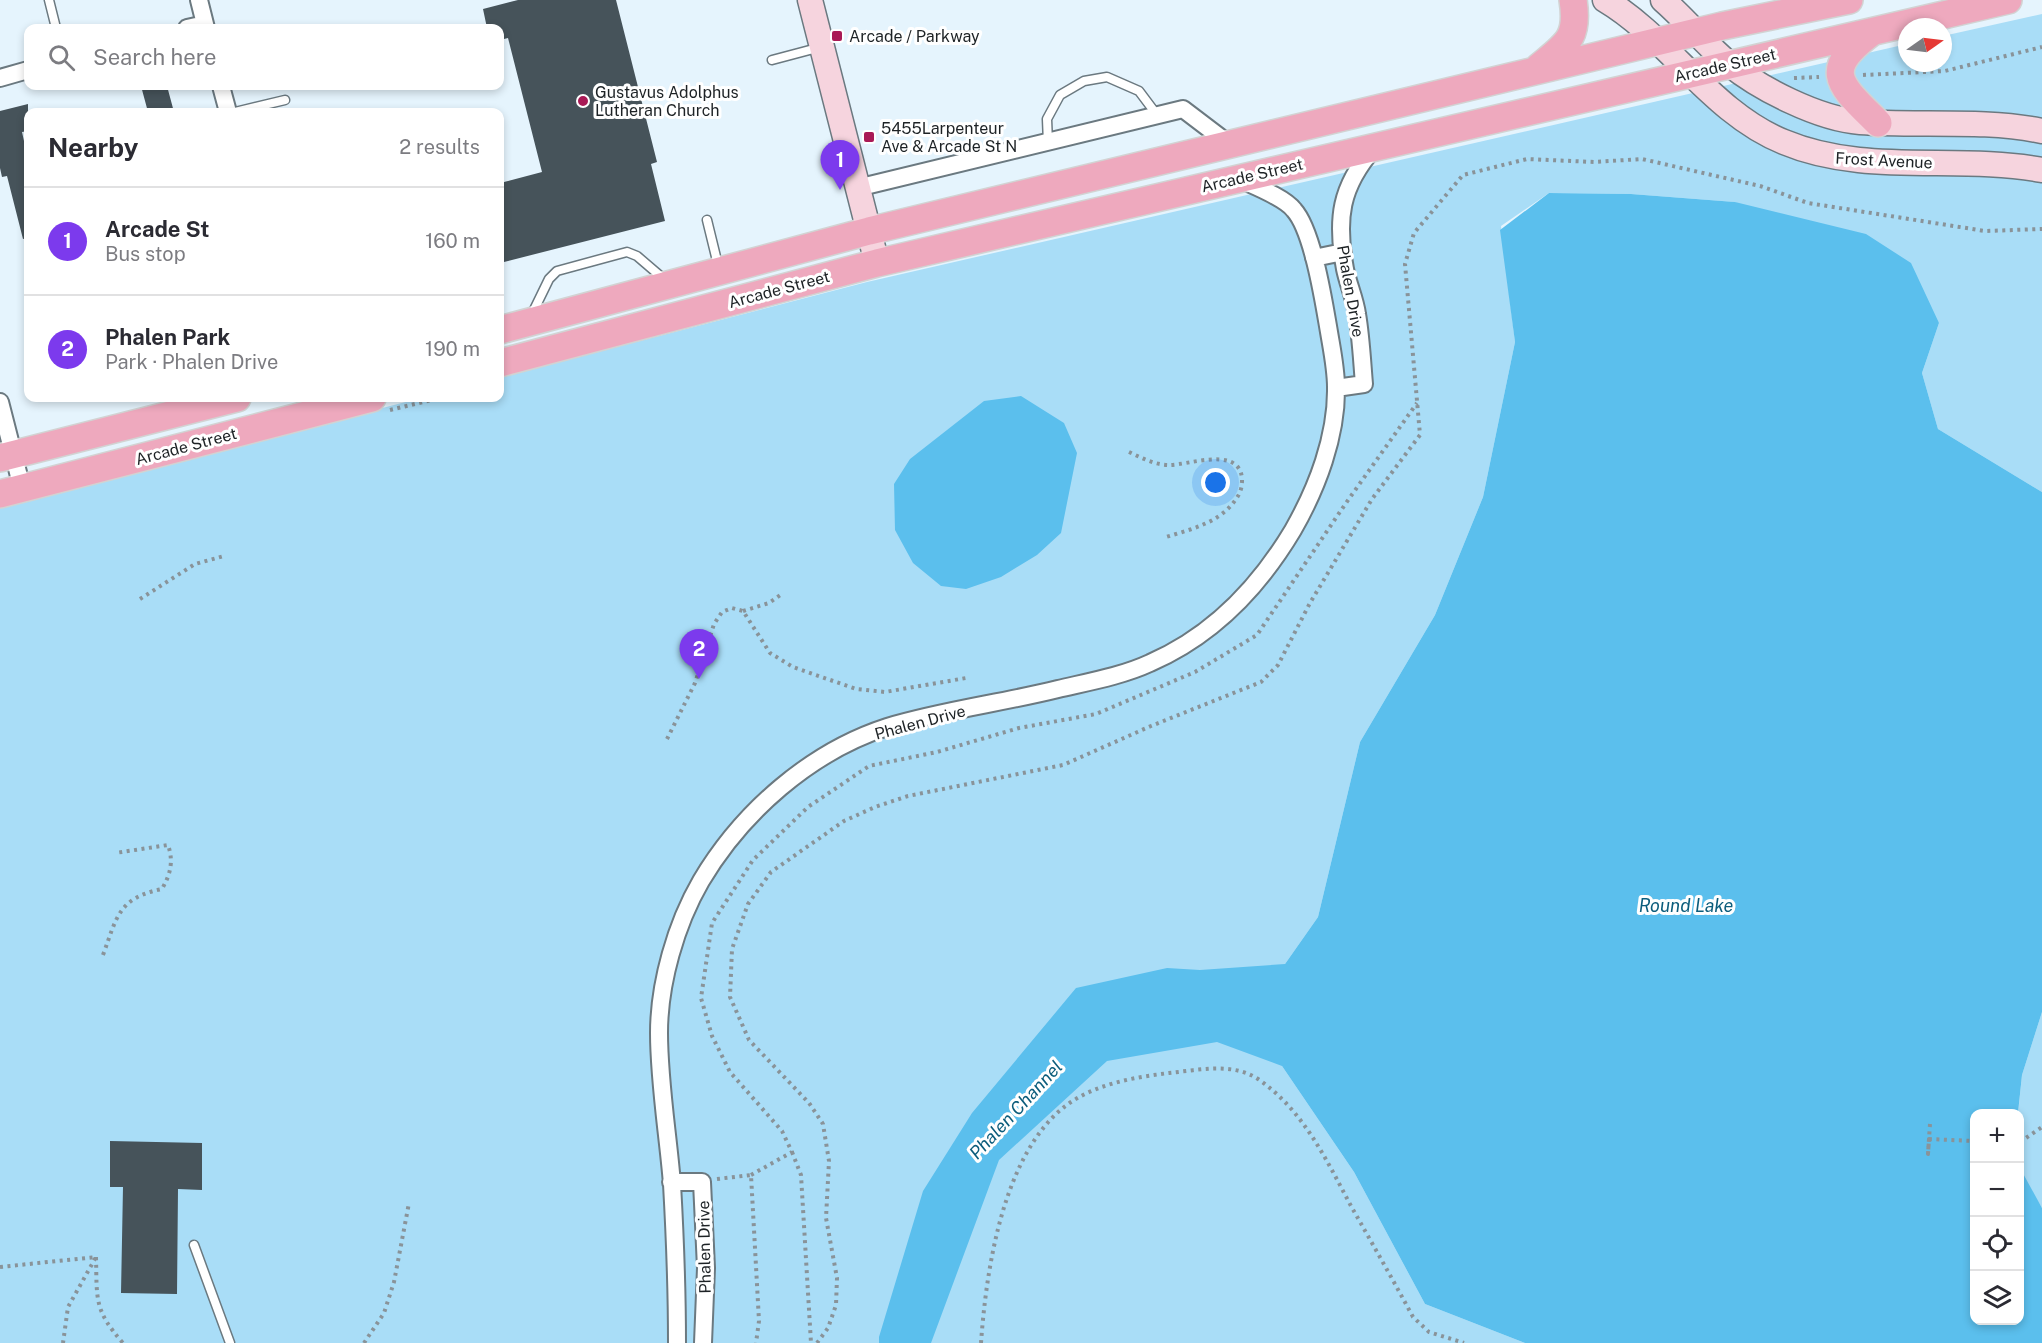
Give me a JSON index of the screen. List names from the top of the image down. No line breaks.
{"streets":{"main road":["Arcade Street"],"street":["Frost Avenue","Phalen Drive"]},"crossings":[["Arcade Street","Frost Avenue"],["Arcade Street","Phalen Drive"]],"water":["Round Lake","Phalen Channel"],"places":{"transit":["Arcade / Parkway","5455Larpenteur Ave & Arcade St N"],"other":["Gustavus Adolphus Lutheran Church"]},"north":"right","page":{"search":"Search here","heading":["Nearby","2 results"],"pins":["1","2"],"list":[{"mark":"1","name":"Arcade St","note":"Bus stop","value":"160 m"},{"mark":"2","name":"Phalen Park","note":"Park · Phalen Drive","value":"190 m"}],"map_buttons":["+","−"]}}
